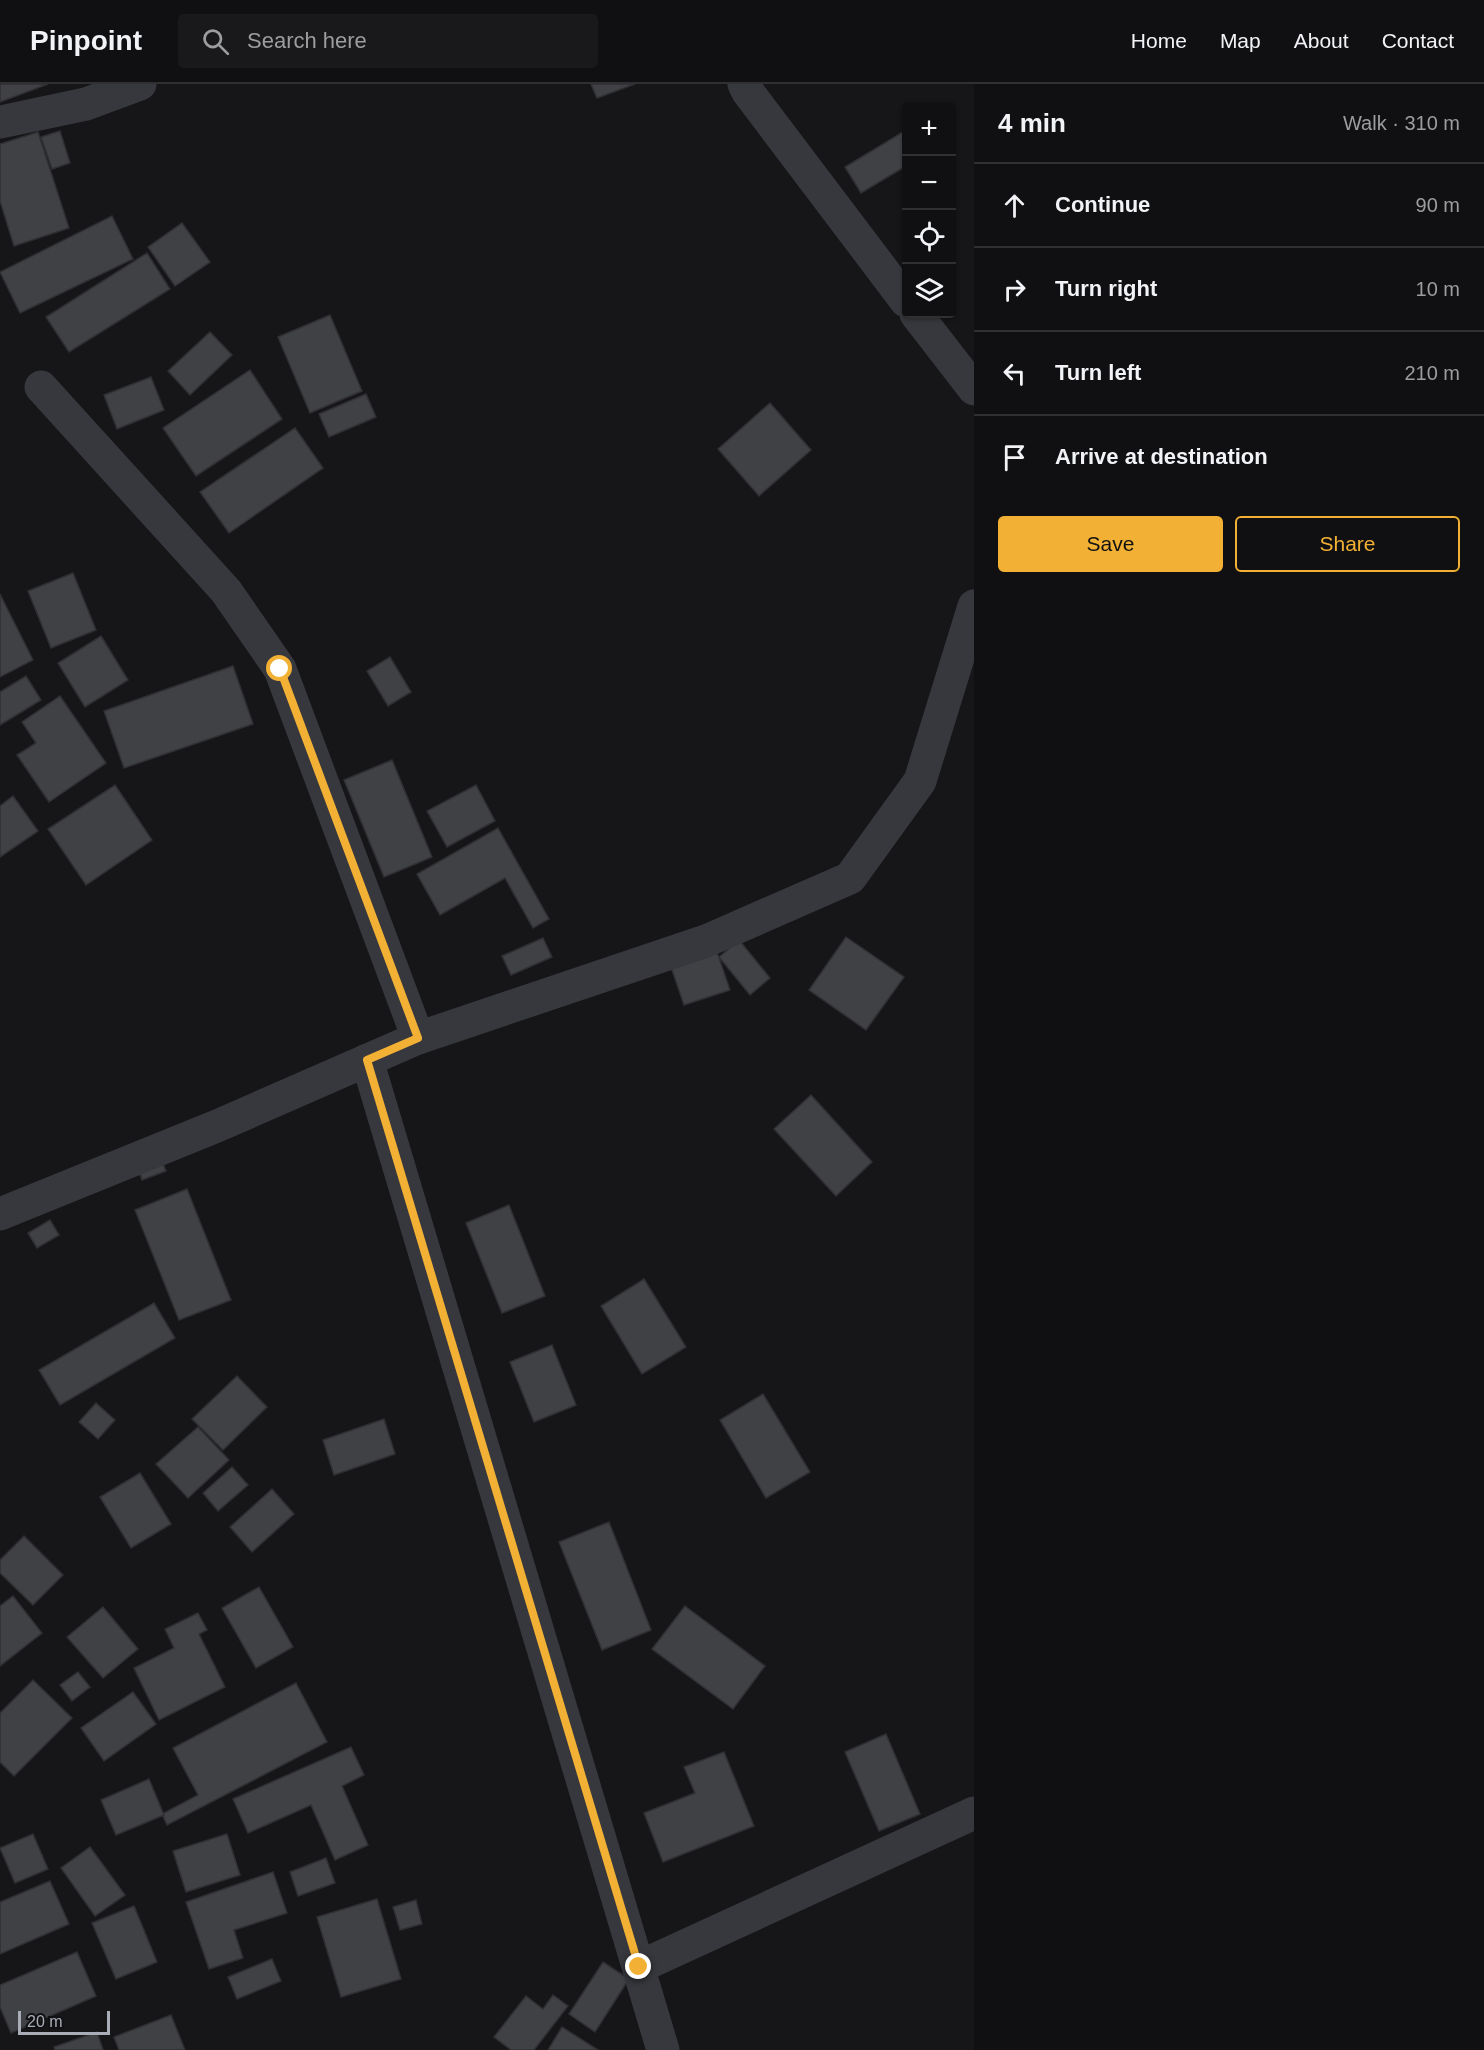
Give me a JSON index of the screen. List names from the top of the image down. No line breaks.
{"scale_bar":"20 m","page":{"header":"Pinpoint","search":"Search here","nav":["Home","Map","About","Contact"],"heading":["4 min","Walk · 310 m"],"map_buttons":["+","−"],"list":[["Continue","90 m"],["Turn right","10 m"],["Turn left","210 m"],"Arrive at destination"],"buttons":["Save","Share"],"scale":"20 m"}}
